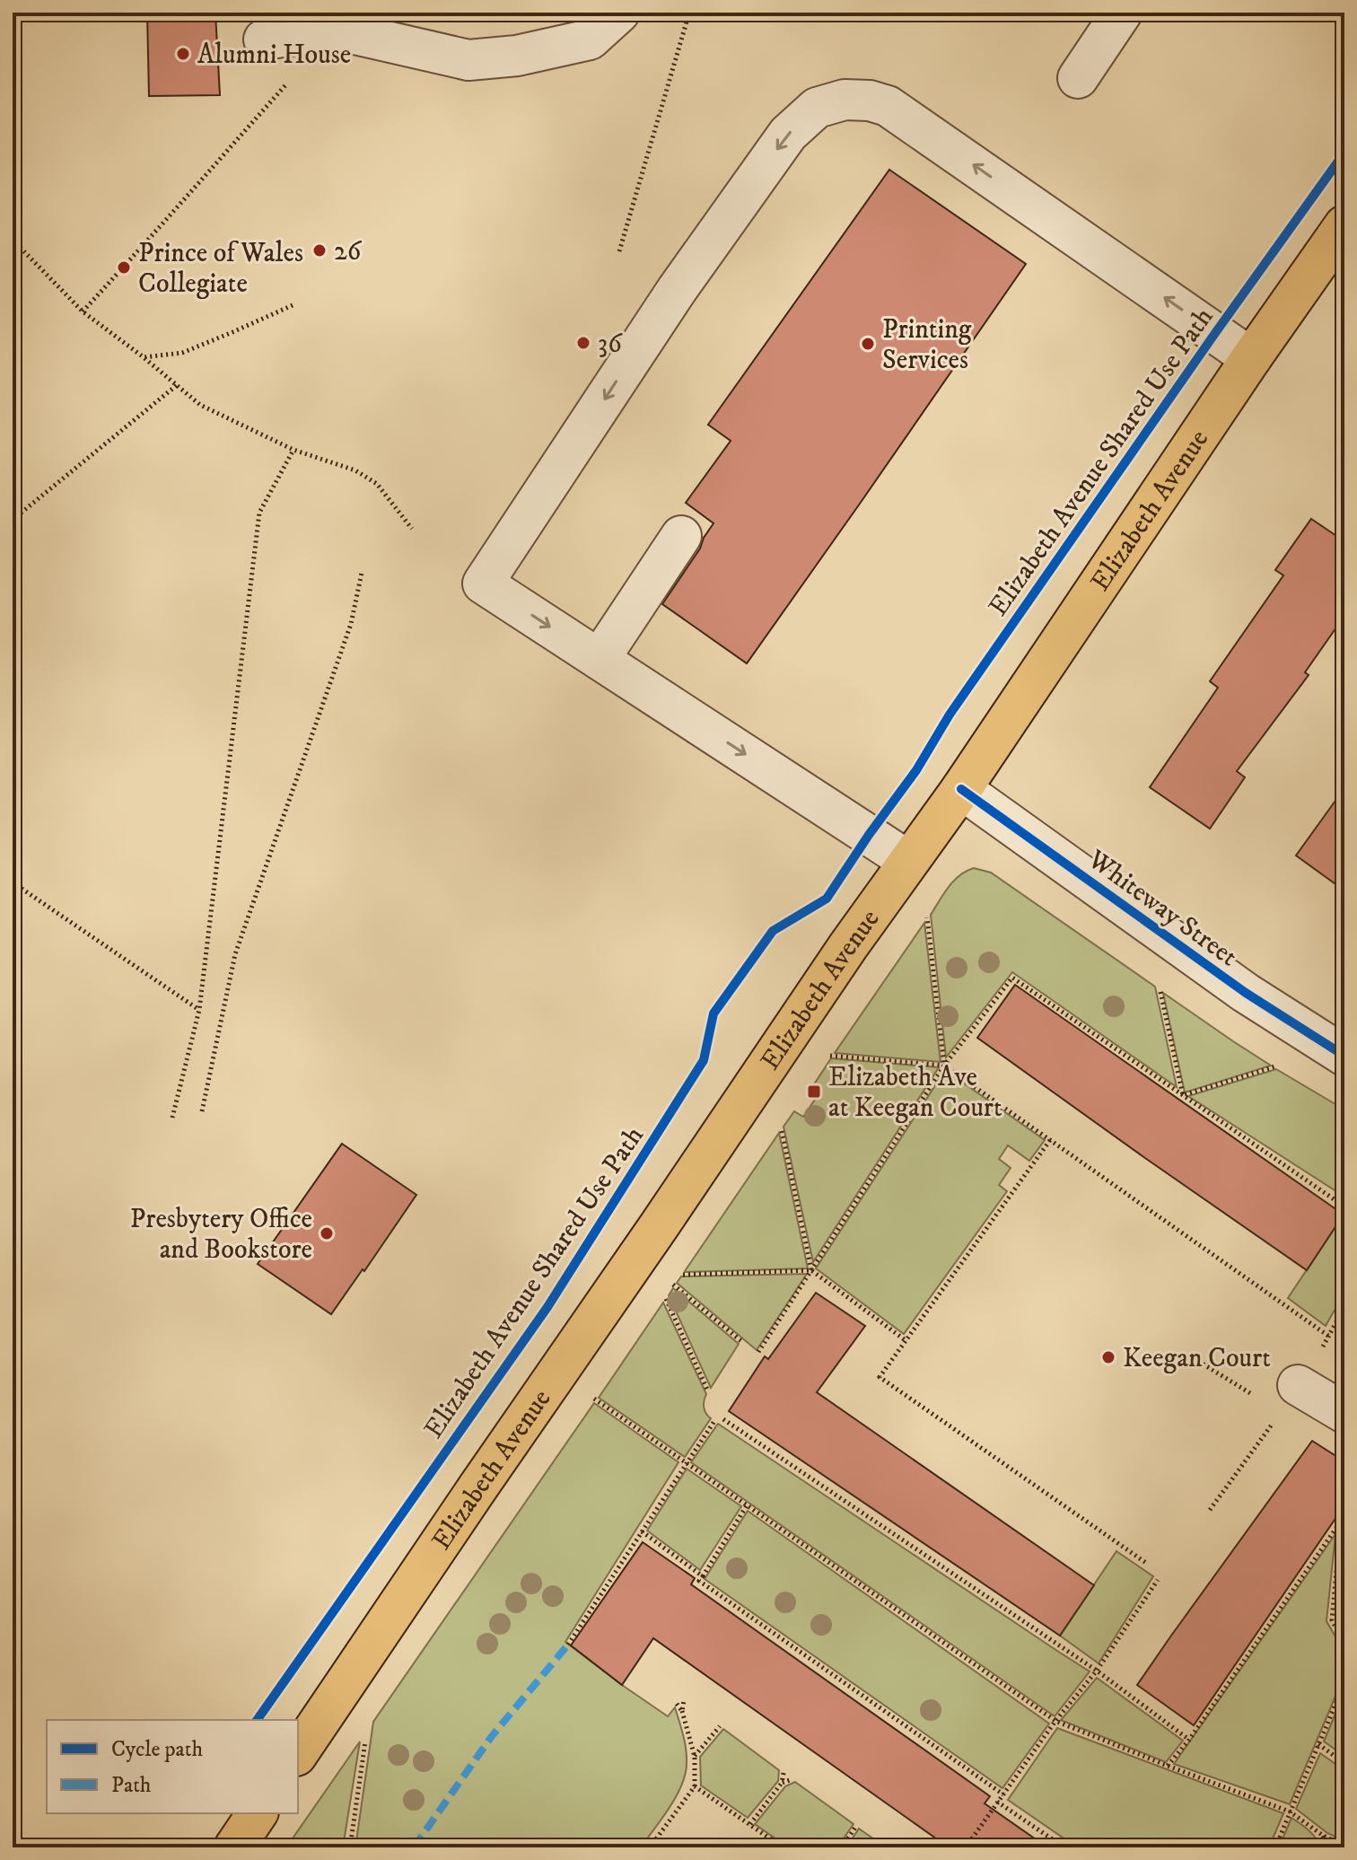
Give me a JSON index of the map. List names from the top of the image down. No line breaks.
{"streets":{"main road":["Elizabeth Avenue"],"street":["Whiteway Street"],"cycle path":["Elizabeth Avenue Shared Use Path"]},"crossings":[["Elizabeth Avenue","Whiteway Street"]],"places":{"other":["Alumni House","26","Prince of Wales Collegiate","36","Printing Services","Presbytery Office and Bookstore","Keegan Court"],"transit":["Elizabeth Ave at Keegan Court"]},"legend":["Cycle path","Path"]}
